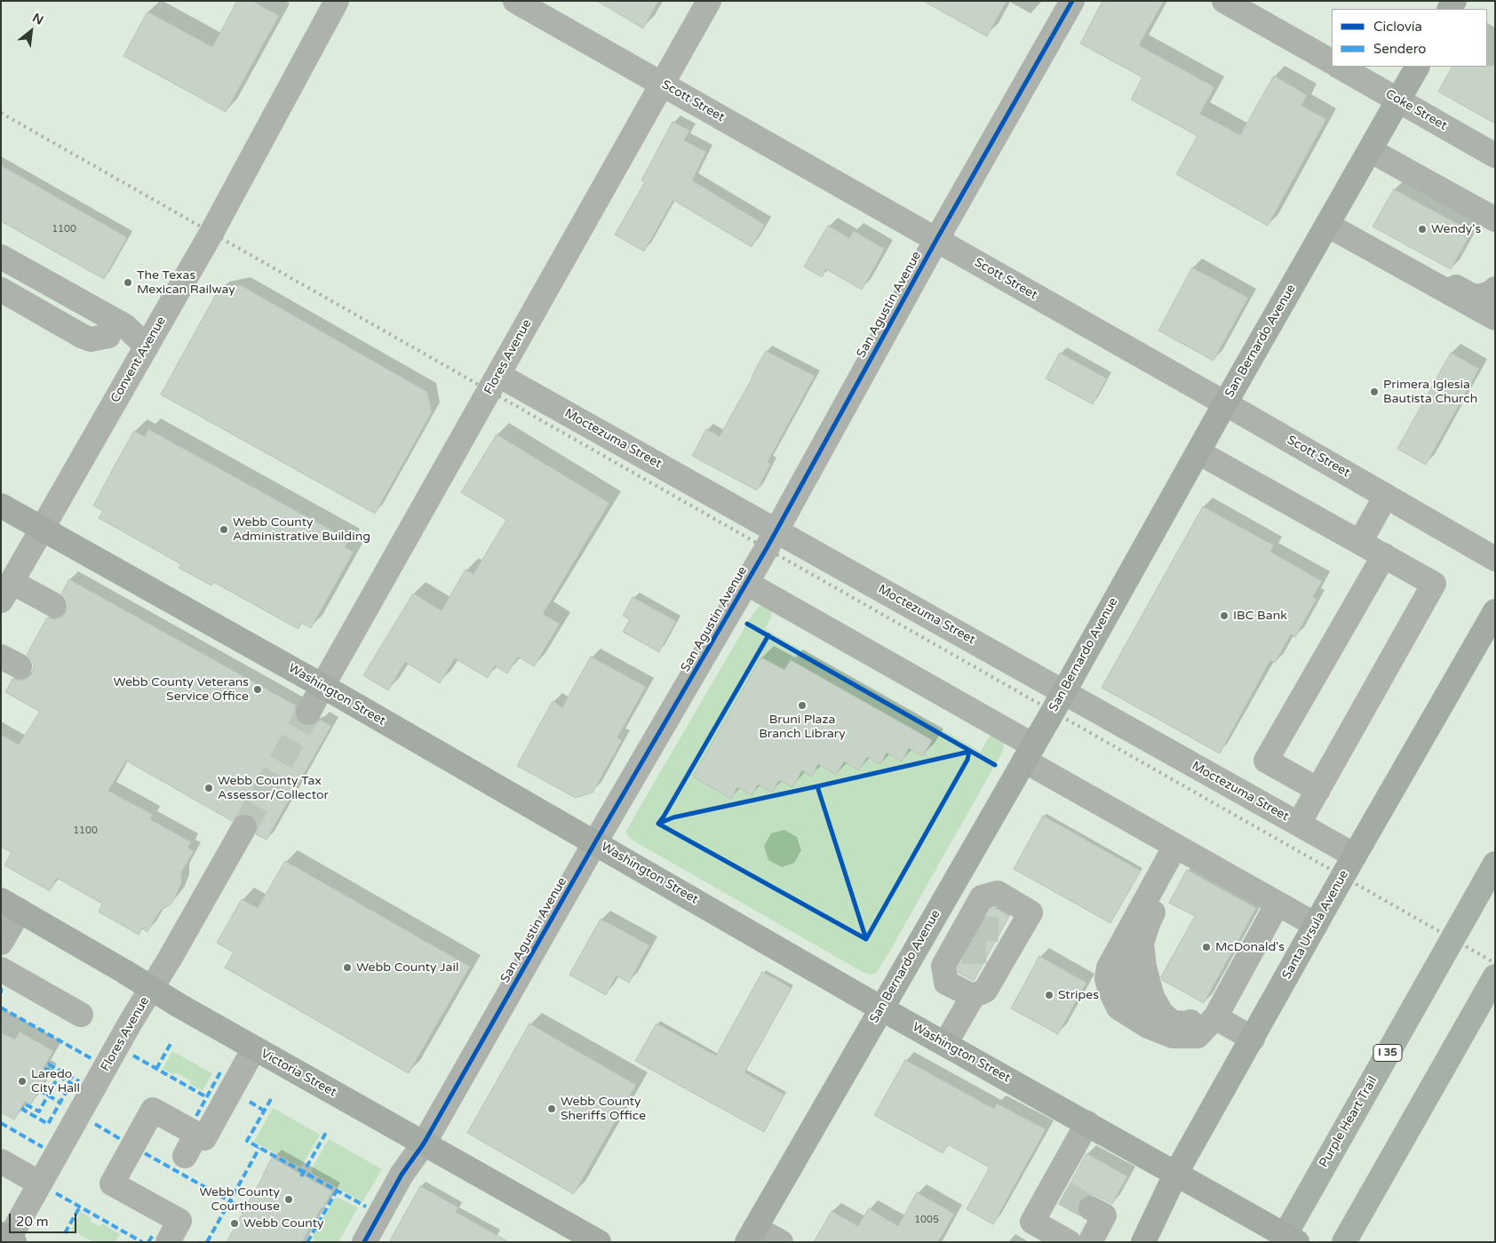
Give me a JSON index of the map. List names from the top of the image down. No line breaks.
{"streets":{"highway":["I 35","Purple Heart Trail"],"main road":["San Bernardo Avenue","Washington Street","Santa Ursula Avenue","Victoria Street"],"street":["Scott Street","Coke Street","San Agustin Avenue","Flores Avenue","Convent Avenue","Moctezuma Street"]},"crossings":[["Scott Street","San Agustin Avenue"],["Scott Street","San Bernardo Avenue"],["Scott Street","Flores Avenue"],["Coke Street","San Bernardo Avenue"],["San Agustin Avenue","Moctezuma Street"],["San Agustin Avenue","Washington Street"],["San Agustin Avenue","Victoria Street"],["San Bernardo Avenue","Moctezuma Street"],["San Bernardo Avenue","Washington Street"],["Flores Avenue","Moctezuma Street"],["Flores Avenue","Washington Street"],["Flores Avenue","Victoria Street"],["Convent Avenue","Washington Street"],["Moctezuma Street","Santa Ursula Avenue"],["Washington Street","Santa Ursula Avenue"]],"places":["Wendy's","The Texas Mexican Railway","Primera Iglesia Bautista Church","Webb County Administrative Building","IBC Bank","Webb County Veterans Service Office","Bruni Plaza Branch Library","Webb County Tax Assessor/Collector","McDonald's","Webb County Jail","Stripes","Laredo City Hall","Webb County Sheriffs Office","Webb County Courthouse","Webb County"],"house_numbers":["1100","1100","1005"],"legend":["Ciclovía","Sendero"],"scale_bar":"20 m","north":"top right"}
